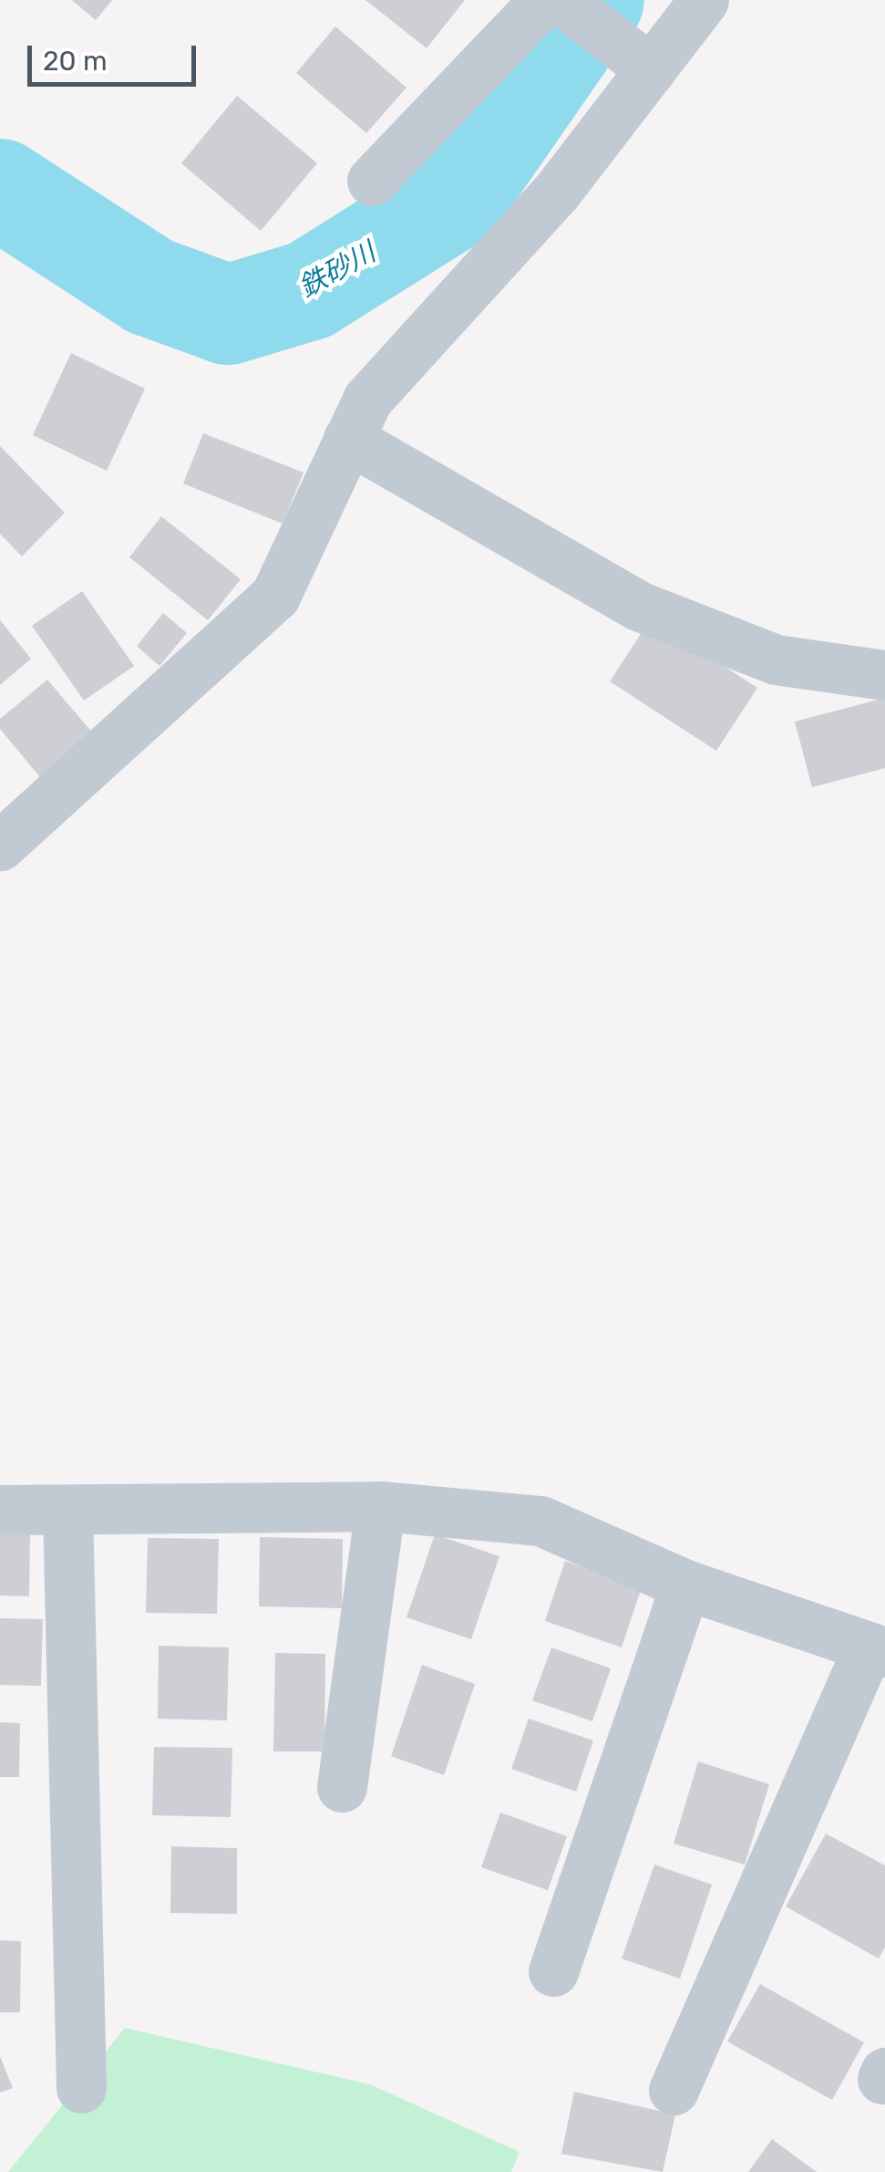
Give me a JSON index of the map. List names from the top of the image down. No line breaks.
{"water":["鉄砂川"],"scale_bar":"20 m"}
